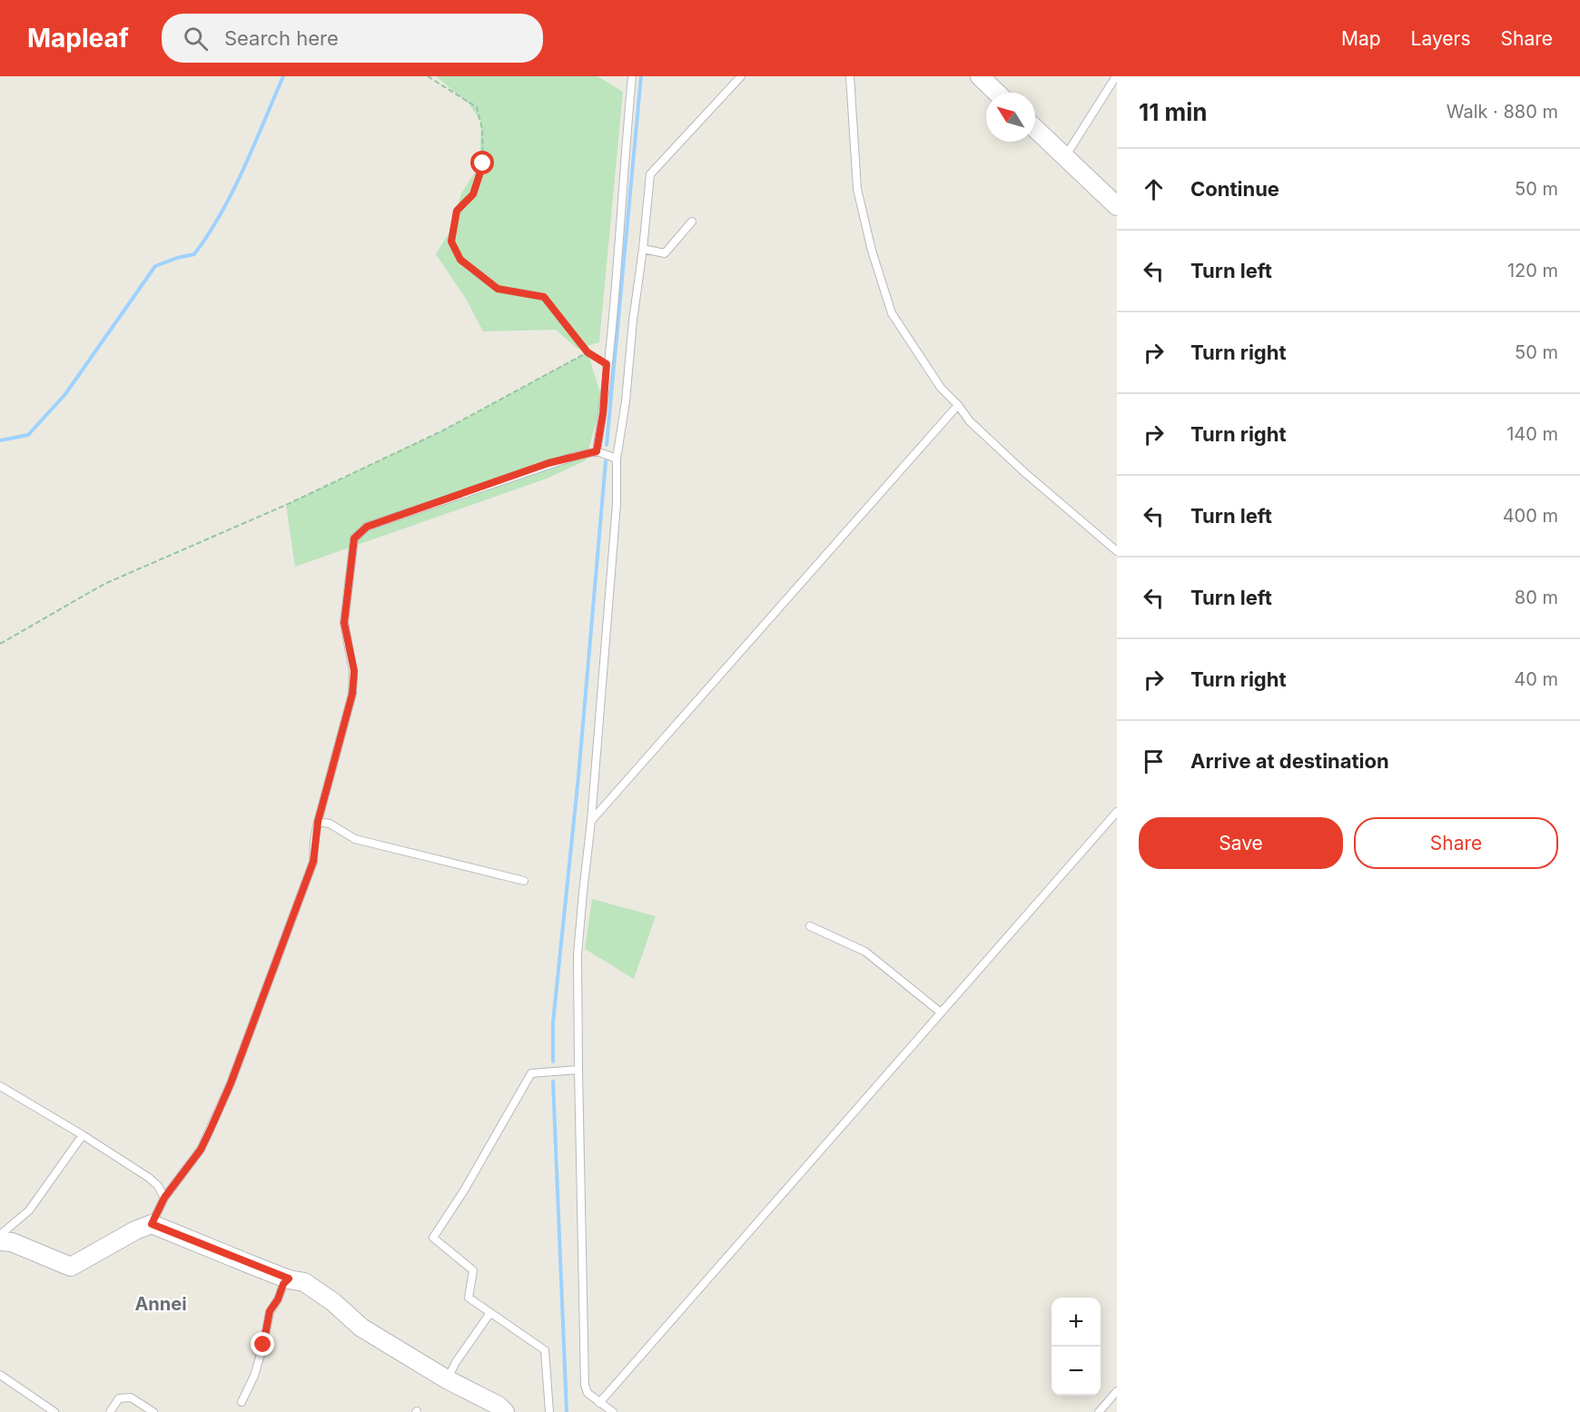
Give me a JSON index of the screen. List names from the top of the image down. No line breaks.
{"districts":["Annei"],"north":"top left","page":{"header":"Mapleaf","search":"Search here","nav":["Map","Layers","Share"],"heading":["11 min","Walk · 880 m"],"list":[["Continue","50 m"],["Turn left","120 m"],["Turn right","50 m"],["Turn right","140 m"],["Turn left","400 m"],["Turn left","80 m"],["Turn right","40 m"],"Arrive at destination"],"buttons":["Save","Share"],"map_buttons":["+","−"]}}
